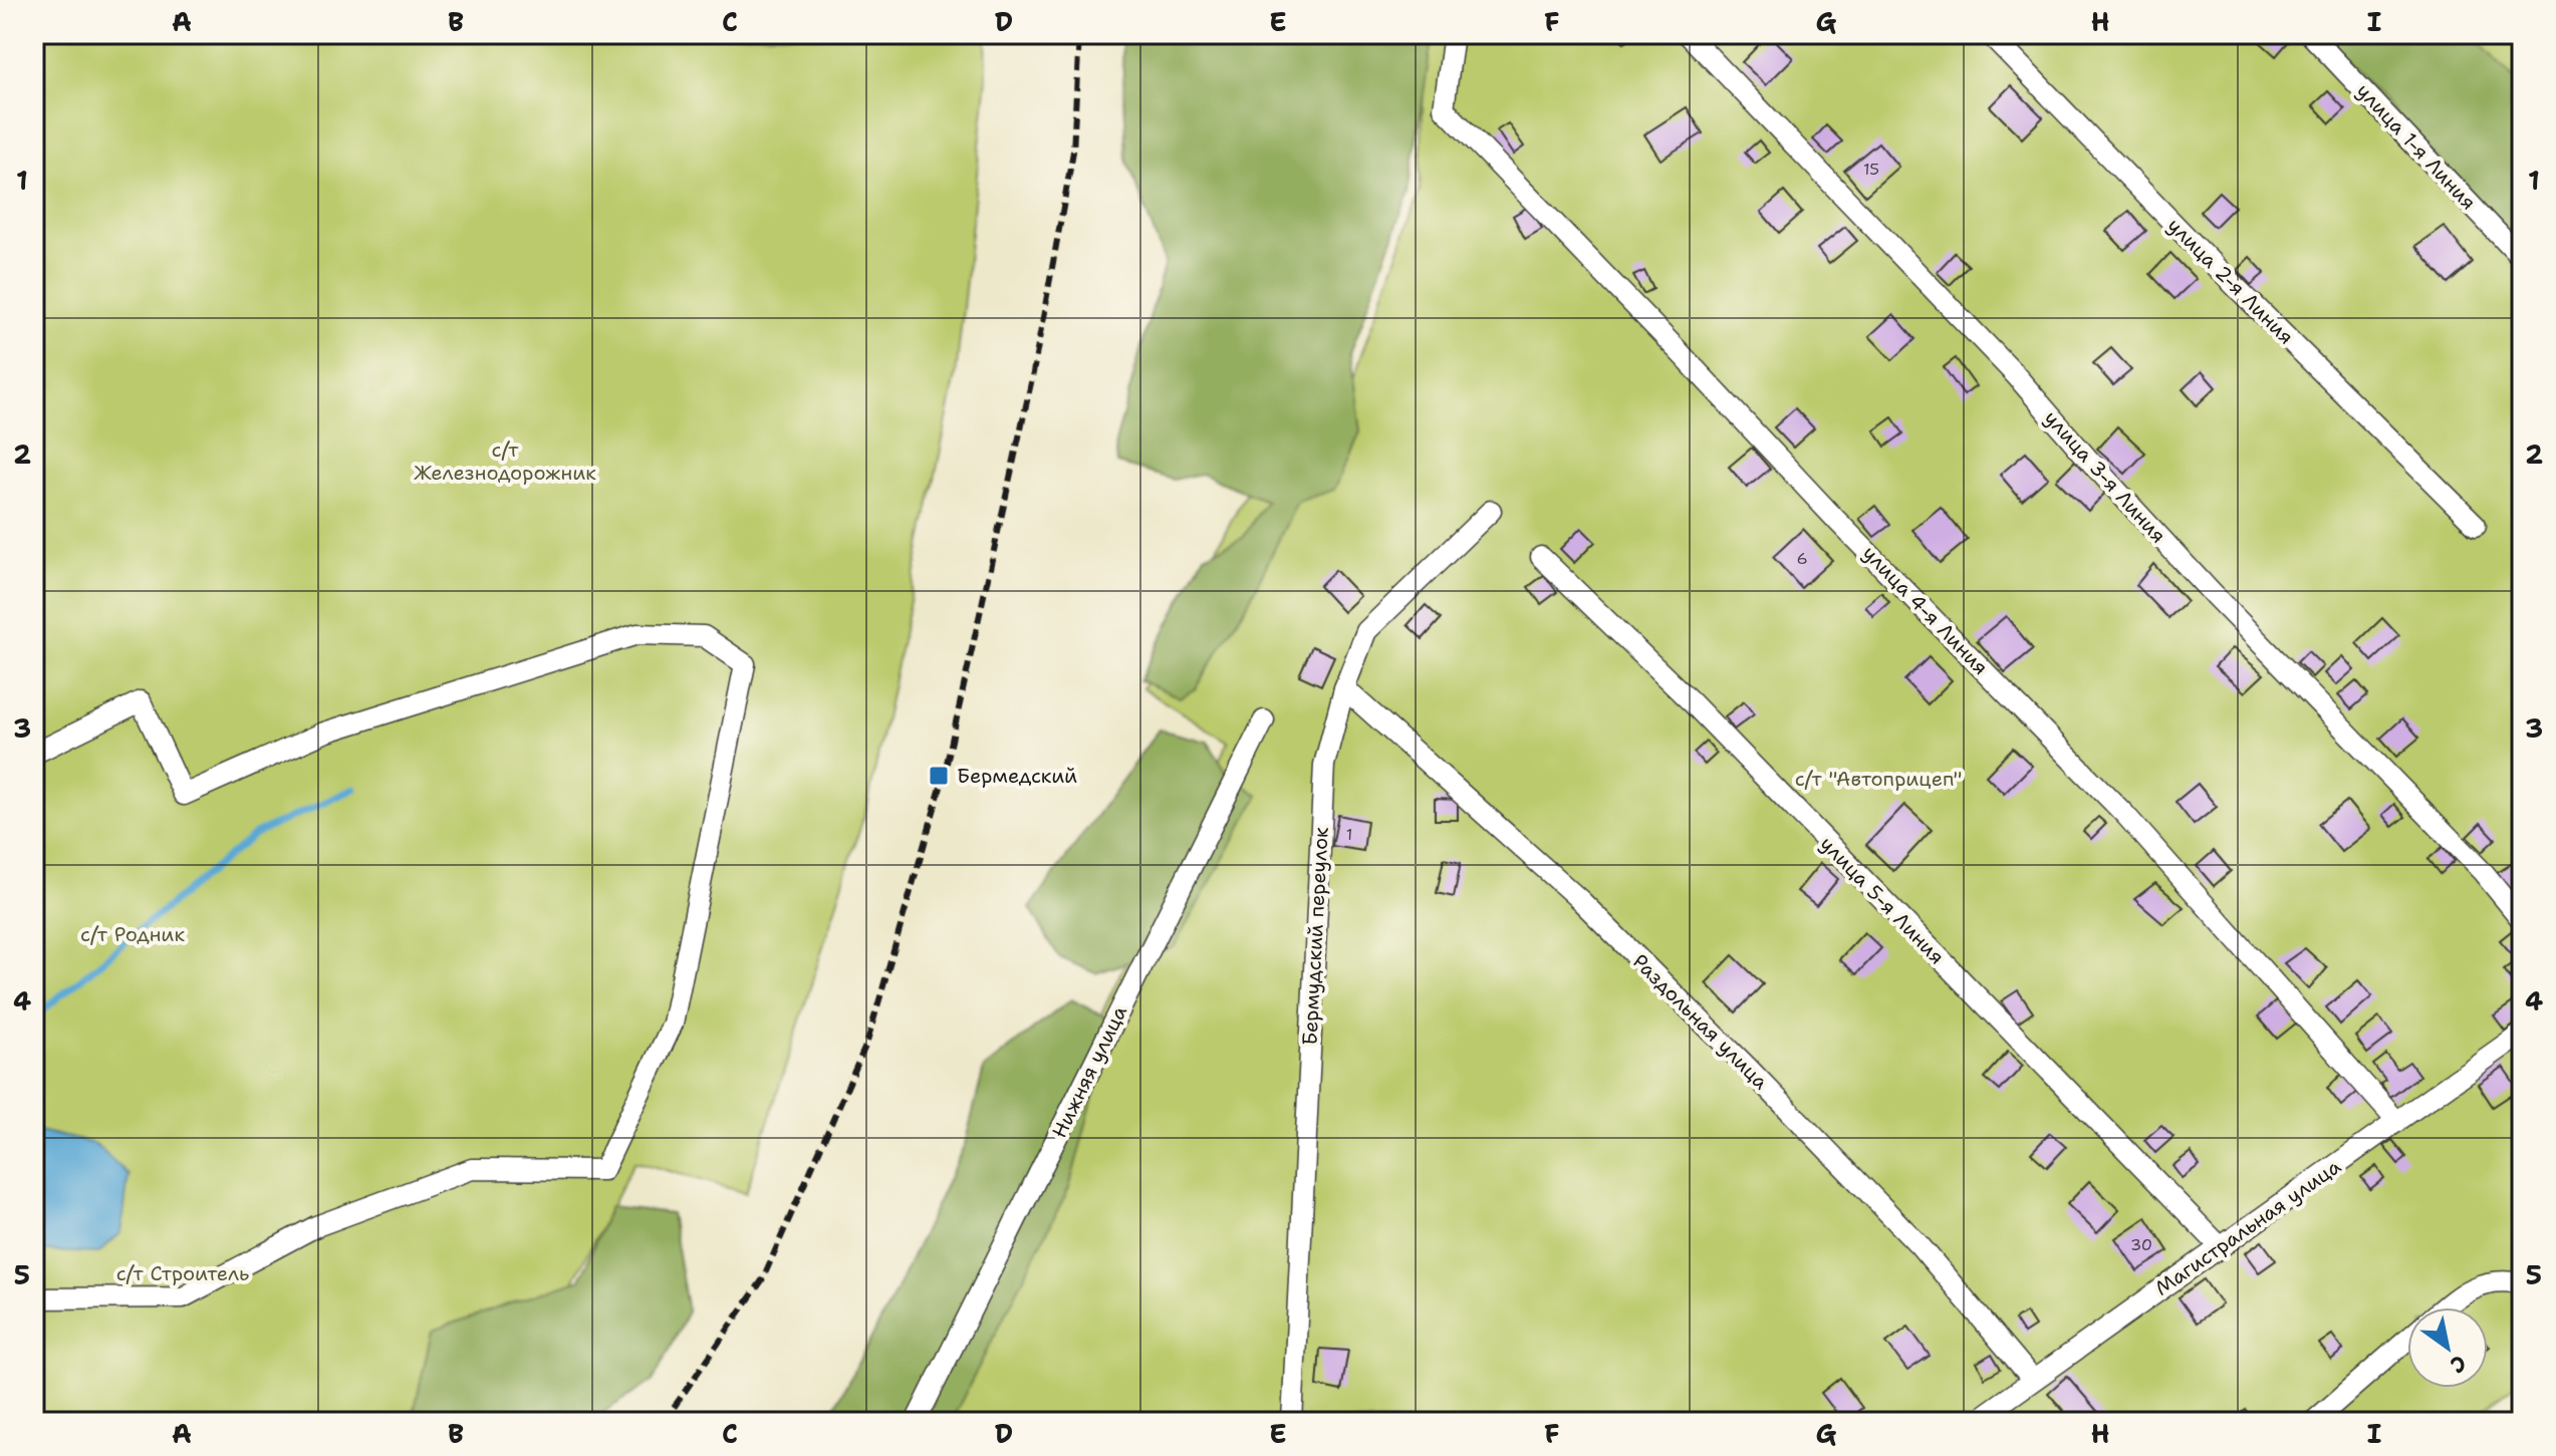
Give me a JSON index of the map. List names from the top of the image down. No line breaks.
{"streets":{"street":["улица 1-я Линия","улица 2-я Линия","улица 3-я Линия","улица 4-я Линия","улица 5-я Линия","Бермудский переулок","Раздольная улица","Нижняя улица","Магистральная улица"]},"crossings":[["улица 4-я Линия","Магистральная улица"],["улица 5-я Линия","Магистральная улица"],["Бермудский переулок","Раздольная улица"],["Раздольная улица","Магистральная улица"]],"parks":["с/т Железнодорожник","с/т \"Автоприцеп\"","с/т Родник","с/т Строитель"],"places":{"transit":["Бермедский"]},"house_numbers":["15","6","1","30"],"north":"bottom right","grid":{"columns":["A","B","C","D","E","F","G","H","I"],"rows":["1","2","3","4","5"]}}
